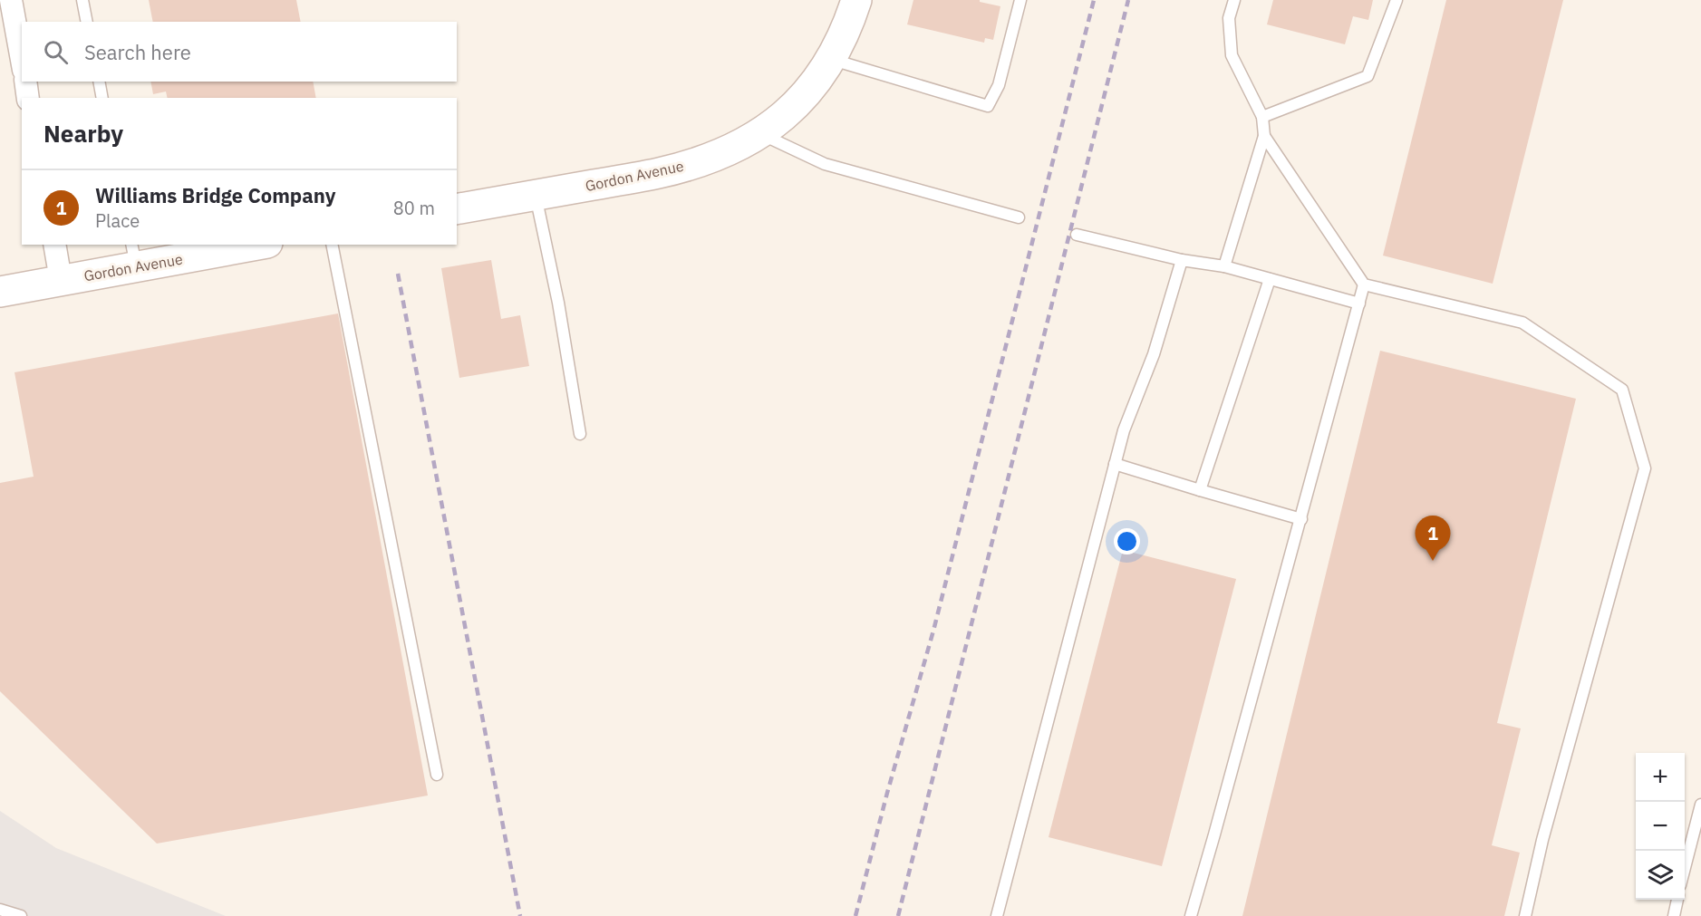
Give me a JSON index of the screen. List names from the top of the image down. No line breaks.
{"streets":{"street":["Gordon Avenue"]},"page":{"search":"Search here","heading":"Nearby","list":[{"mark":"1","name":"Williams Bridge Company","note":"Place","value":"80 m"}],"pins":"1","map_buttons":["+","−"]}}
